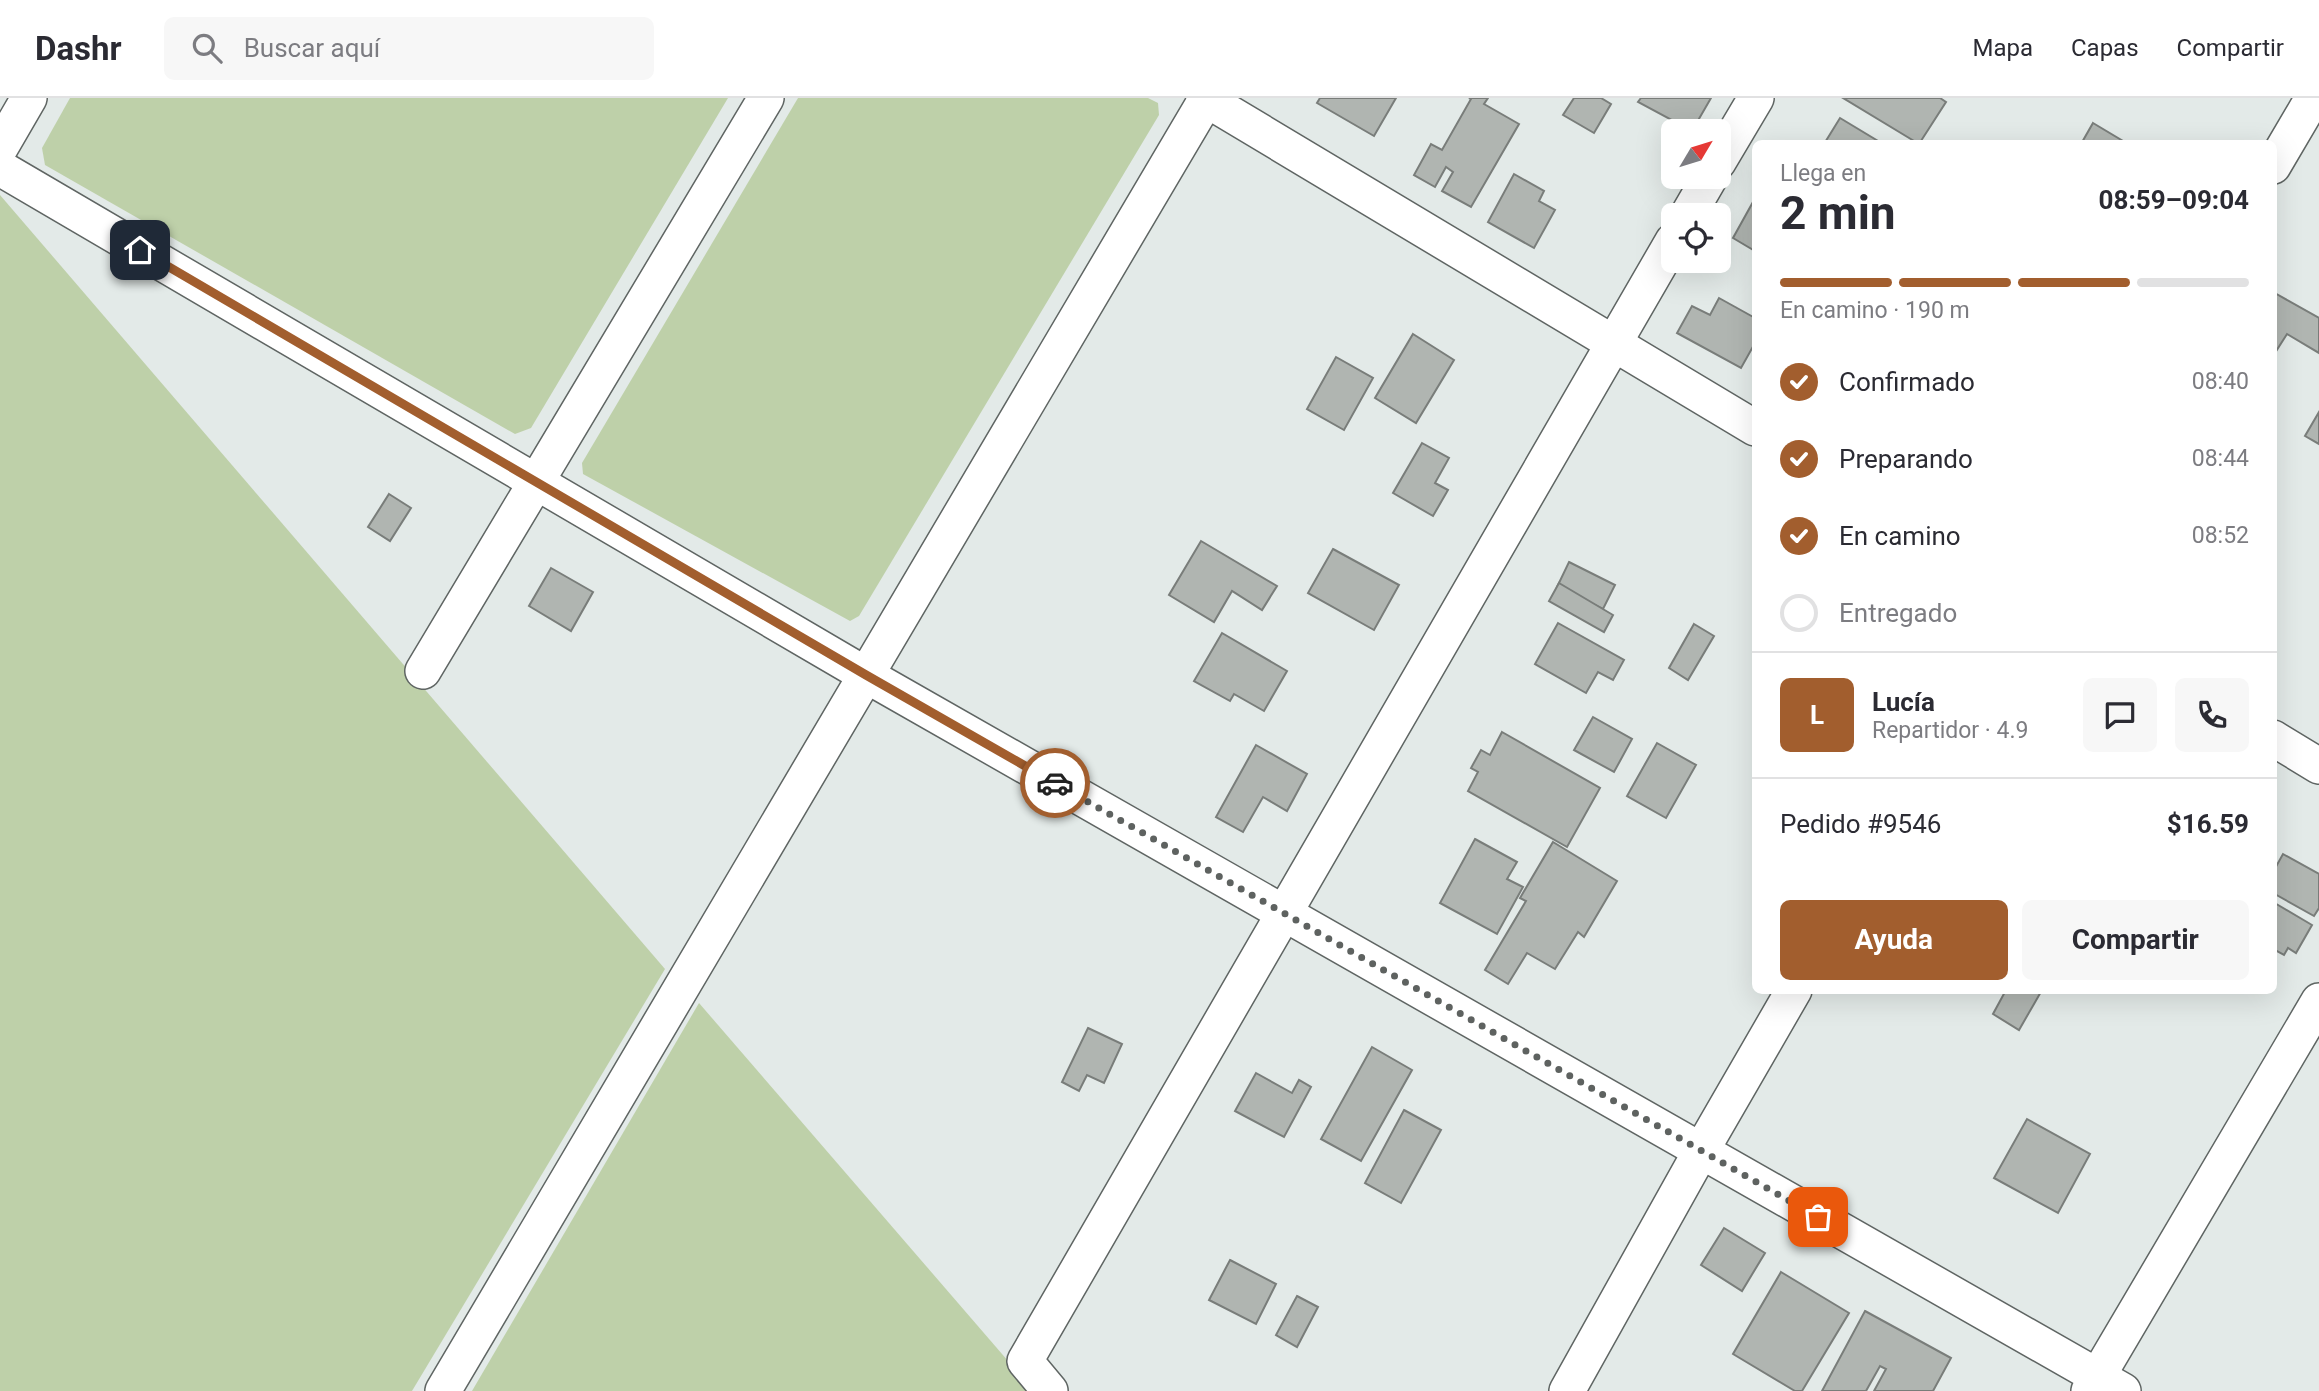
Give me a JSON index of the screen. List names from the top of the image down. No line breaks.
{"north":"top right","page":{"header":"Dashr","search":"Buscar aquí","nav":["Mapa","Capas","Compartir"],"heading":["2 min","Llega en","08:59–09:04"],"panel":["Lucía","Repartidor · 4.9","Pedido #9546","$16.59"],"bar":"En camino · 190 m","list":[["Confirmado","08:40"],["Preparando","08:44"],["En camino","08:52"],"Entregado"],"round":"L","buttons":["Ayuda","Compartir"]}}
